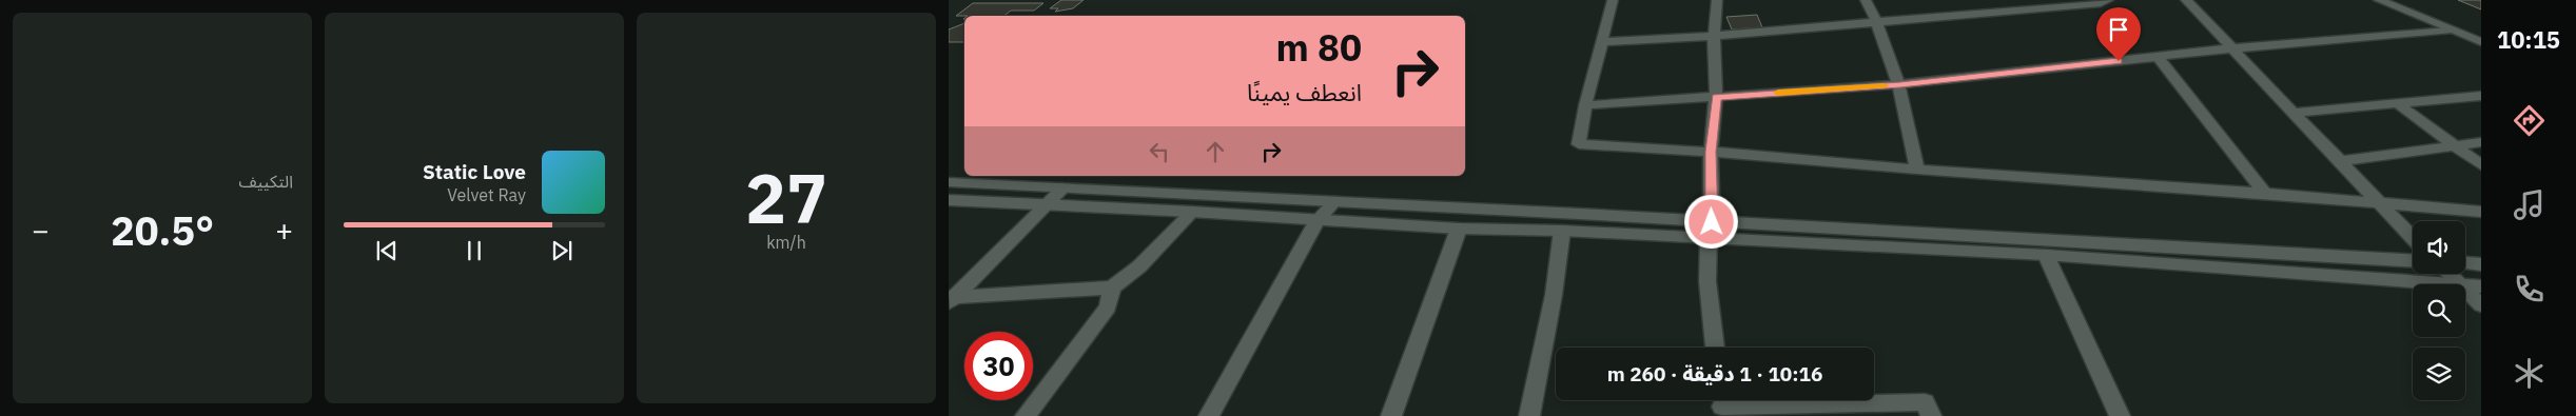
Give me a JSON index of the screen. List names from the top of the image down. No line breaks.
{"page":{"tabs":"10:15","tile":[["27","km/h"],"التكييف"],"turn":["80 m","انعطف يمينًا"],"song":["Static Love","Velvet Ray"],"heat":["−","20.5°","+"],"limit":"30","trip":"10:16 · 1 دقيقة · 260 m"}}
